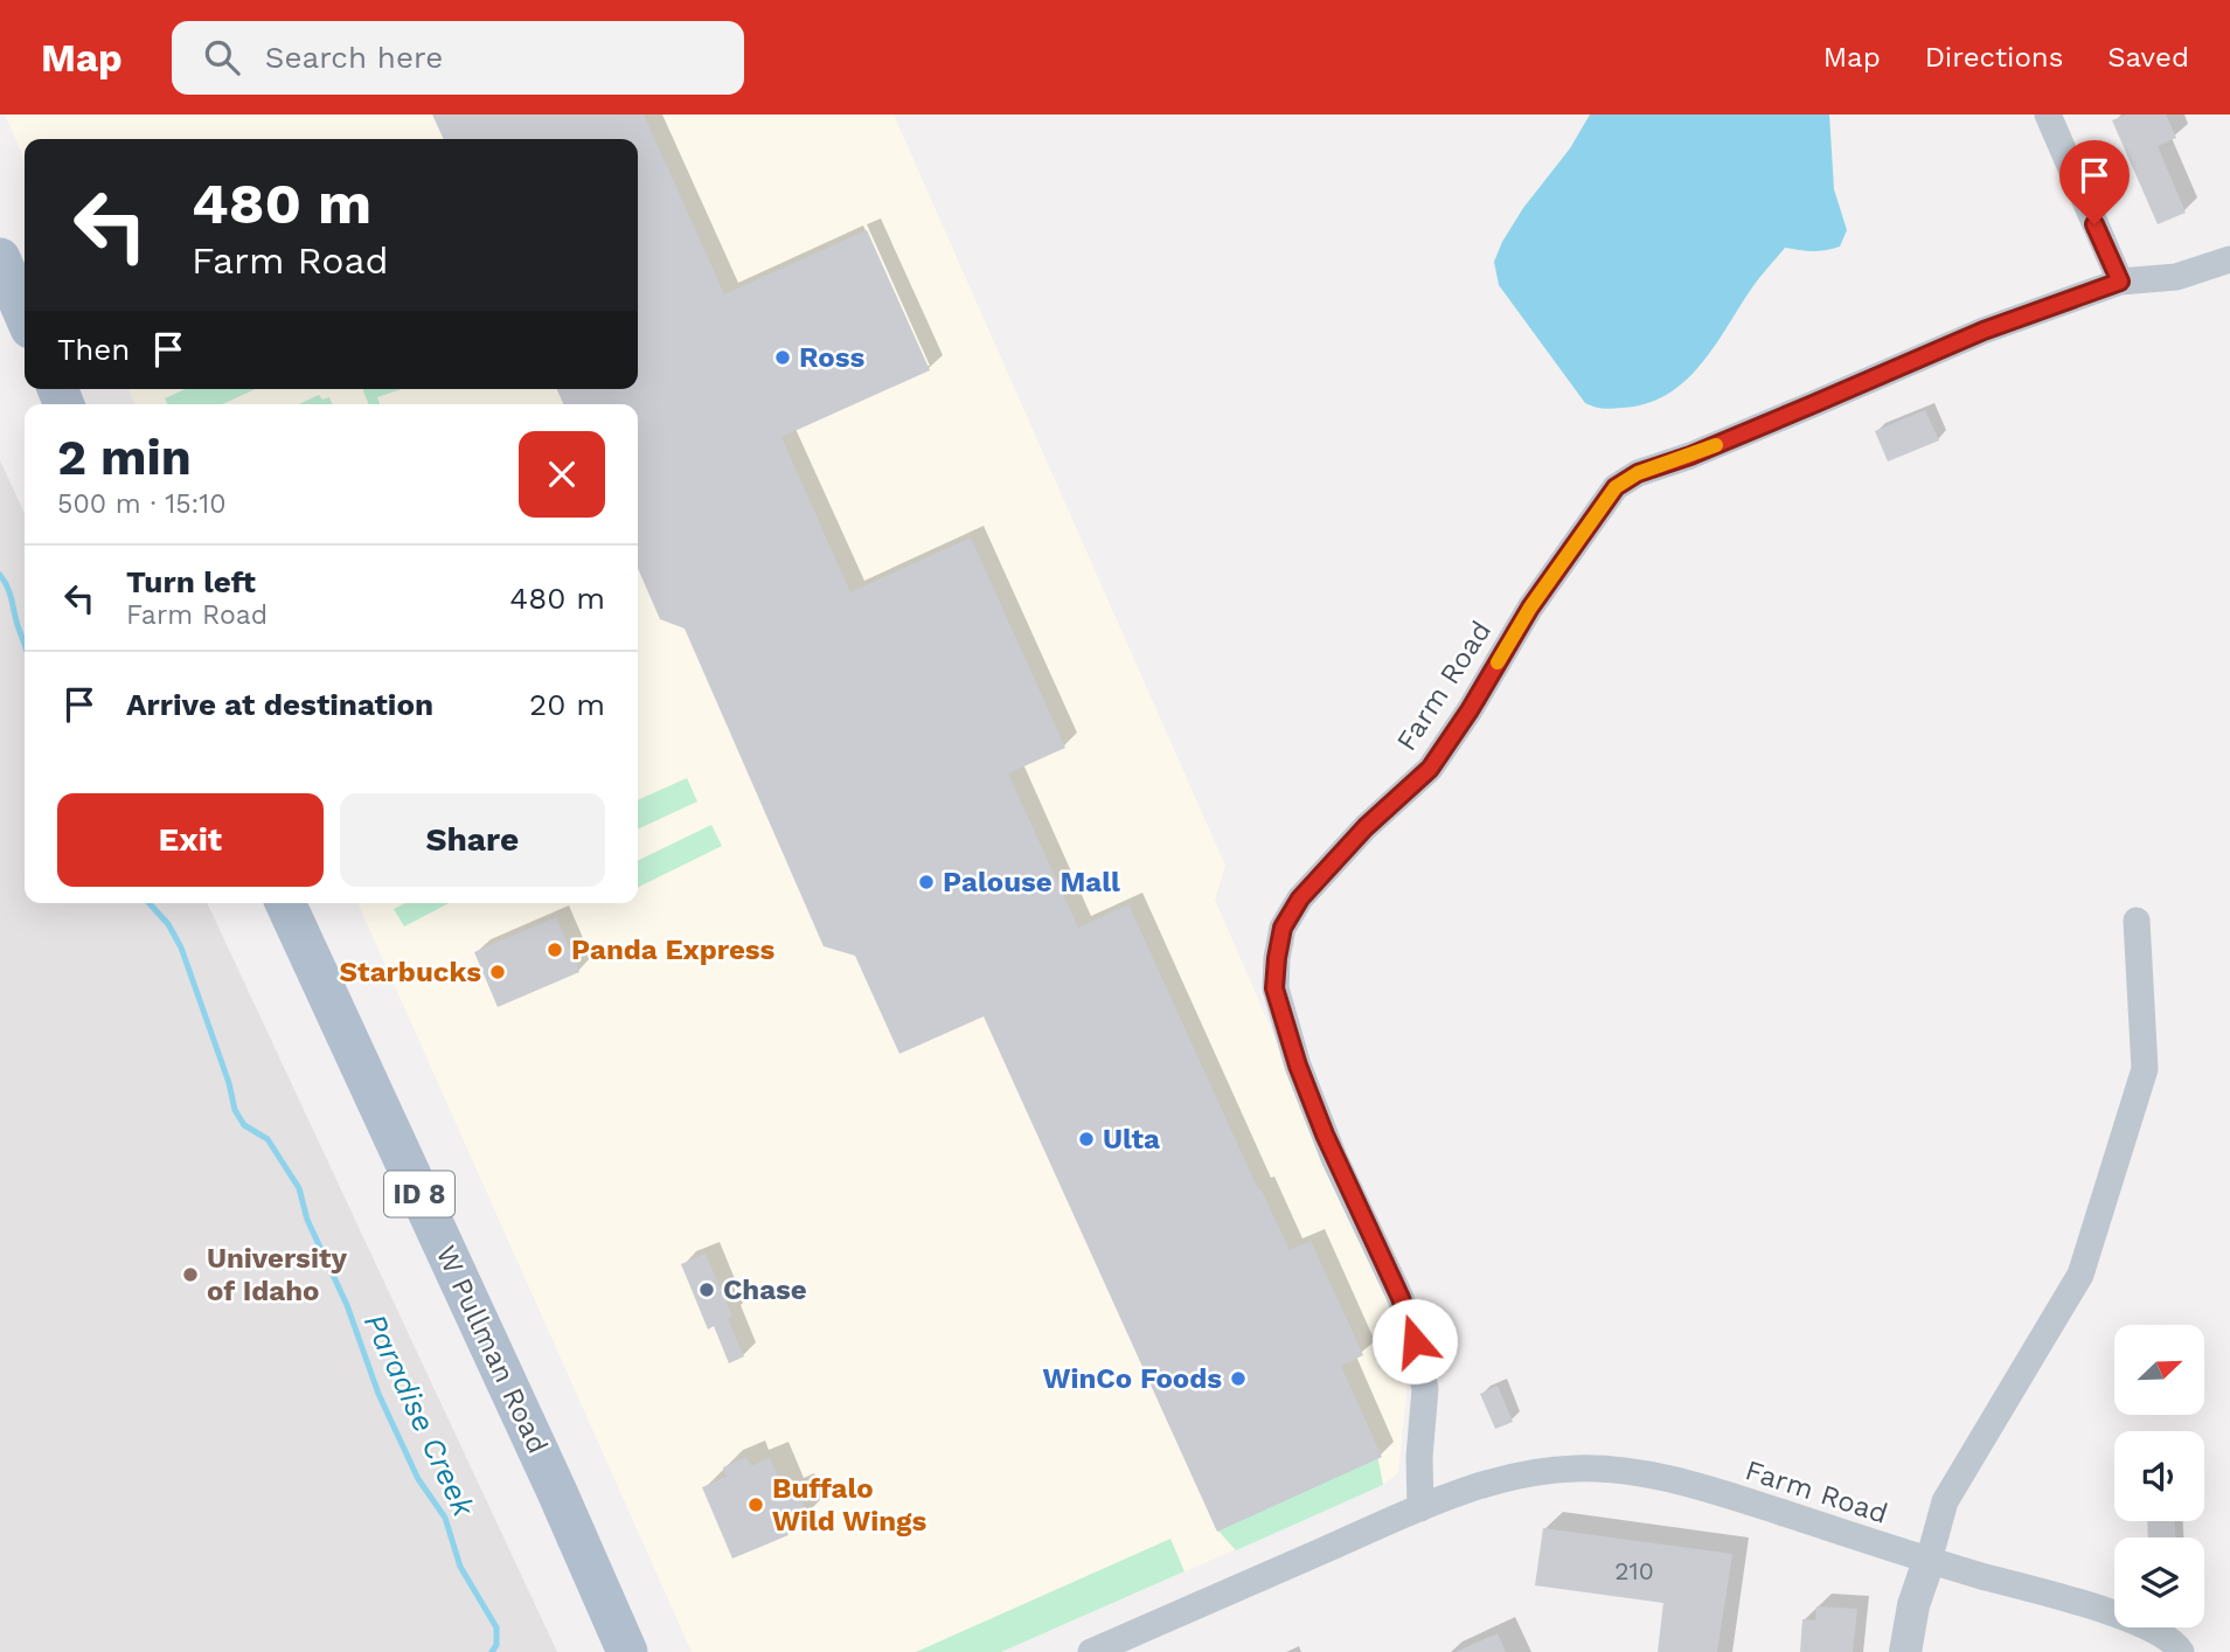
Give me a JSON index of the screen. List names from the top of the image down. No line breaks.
{"streets":{"main road":["ID 8","W Pullman Road"],"street":["Farm Road"]},"water":["Paradise Creek"],"places":["Ross","Palouse Mall","Panda Express","Starbucks","Ulta","University of Idaho","Chase","WinCo Foods","Buffalo Wild Wings"],"house_numbers":["210"],"north":"top right","page":{"header":"Map","search":"Search here","nav":["Map","Directions","Saved"],"turn":["480 m","Farm Road"],"then":"Then","heading":["2 min","500 m · 15:10"],"list":[{"name":"Turn left","note":"Farm Road","value":"480 m"},{"name":"Arrive at destination","value":"20 m"}],"buttons":["Exit","Share"]}}
